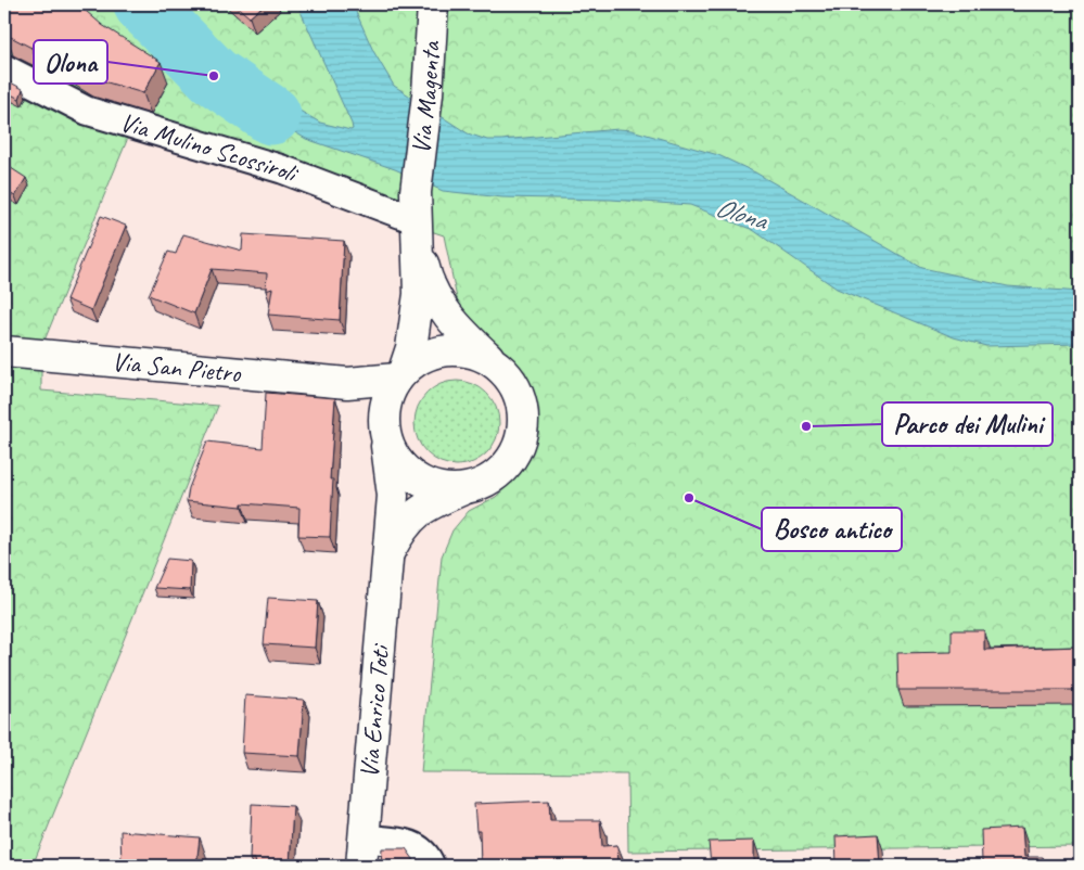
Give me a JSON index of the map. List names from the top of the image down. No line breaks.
{"streets":{"street":["Via Magenta","Via Mulino Scossiroli","Via San Pietro","Via Enrico Toti"]},"crossings":[["Via Magenta","Via Mulino Scossiroli"],["Via Magenta","Via Enrico Toti"],["Via Mulino Scossiroli","Via Enrico Toti"],["Via San Pietro","Via Enrico Toti"]],"water":["Olona"],"places":["Olona","Parco dei Mulini","Bosco antico"]}
